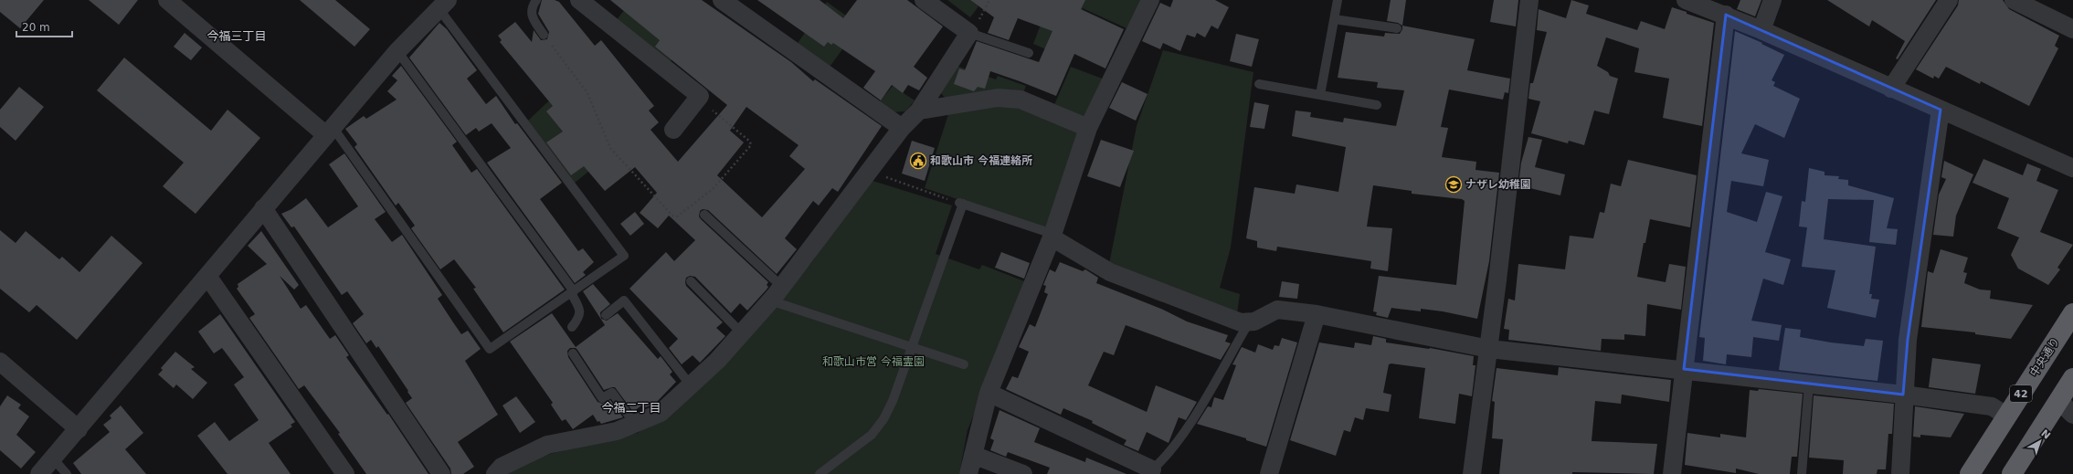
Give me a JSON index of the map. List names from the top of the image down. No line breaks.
{"streets":{"highway":["中央通り","42"]},"districts":["今福三丁目","今福二丁目"],"parks":["和歌山市営 今福霊園"],"places":{"public building":["和歌山市 今福連絡所"],"school or university":["ナザレ幼稚園"]},"scale_bar":"20 m","north":"top right"}
